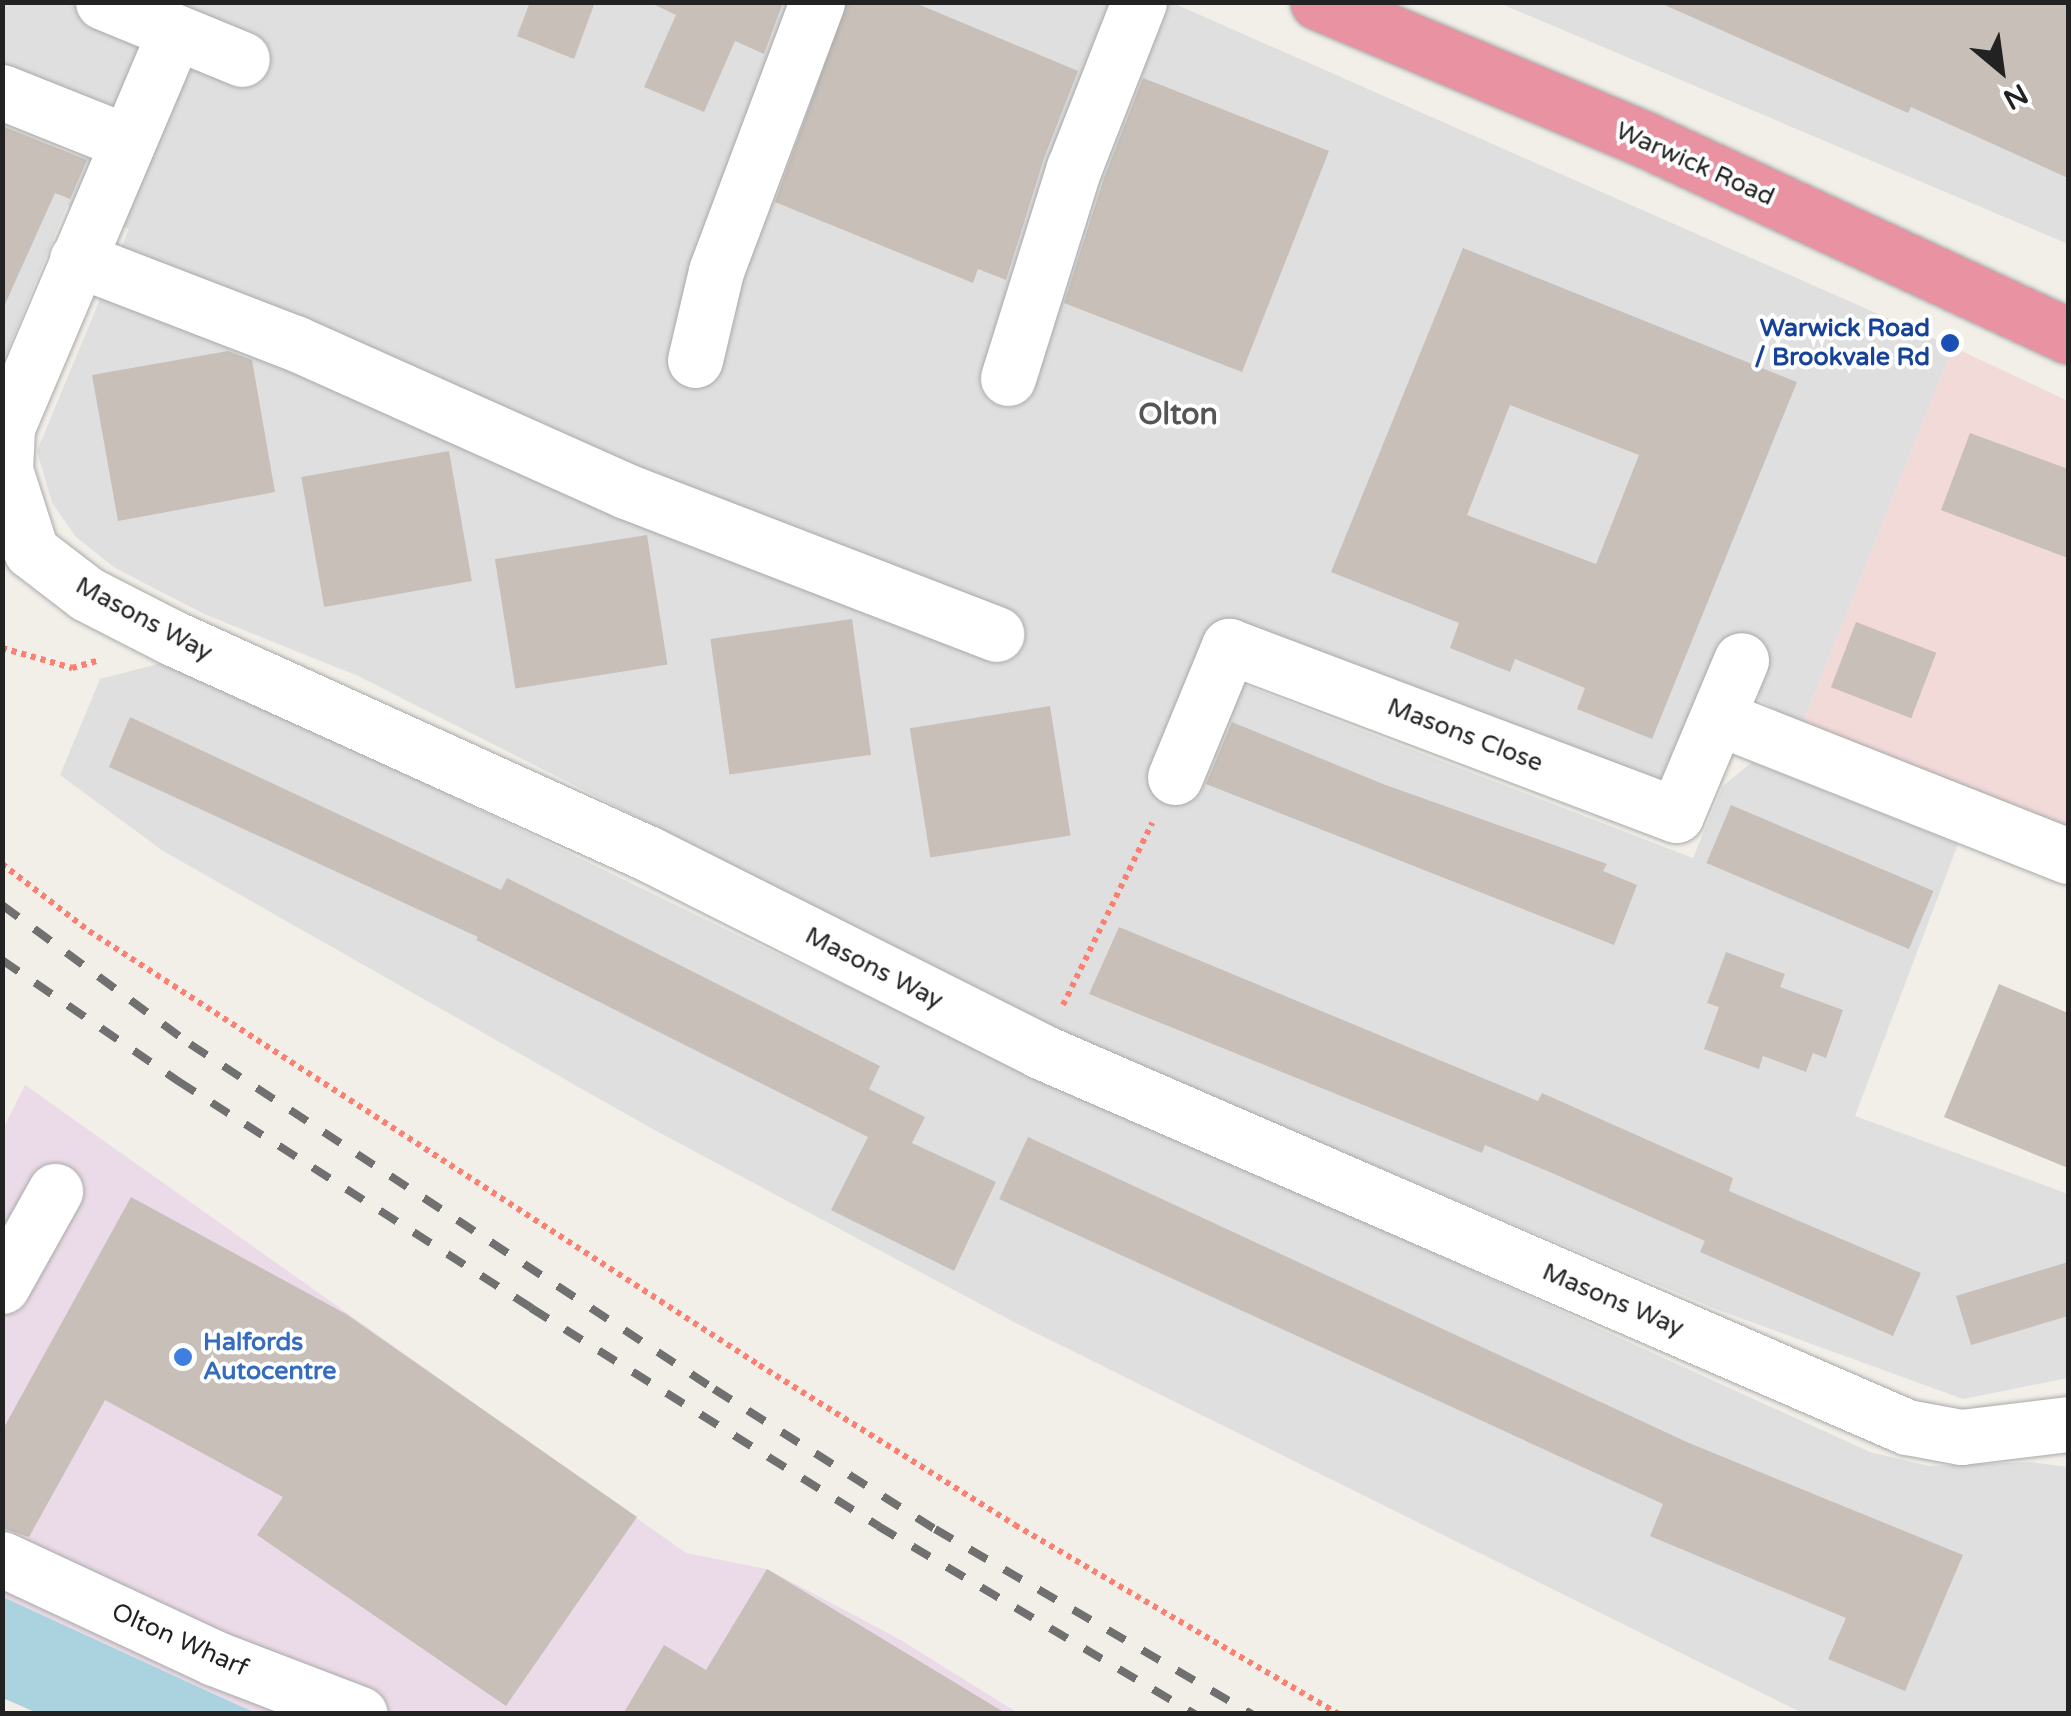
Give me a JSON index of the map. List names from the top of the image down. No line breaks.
{"streets":{"highway":["Warwick Road"],"street":["Masons Way","Masons Close","Olton Wharf"]},"districts":["Olton"],"places":["Warwick Road / Brookvale Rd","Halfords Autocentre"],"north":"bottom right"}
